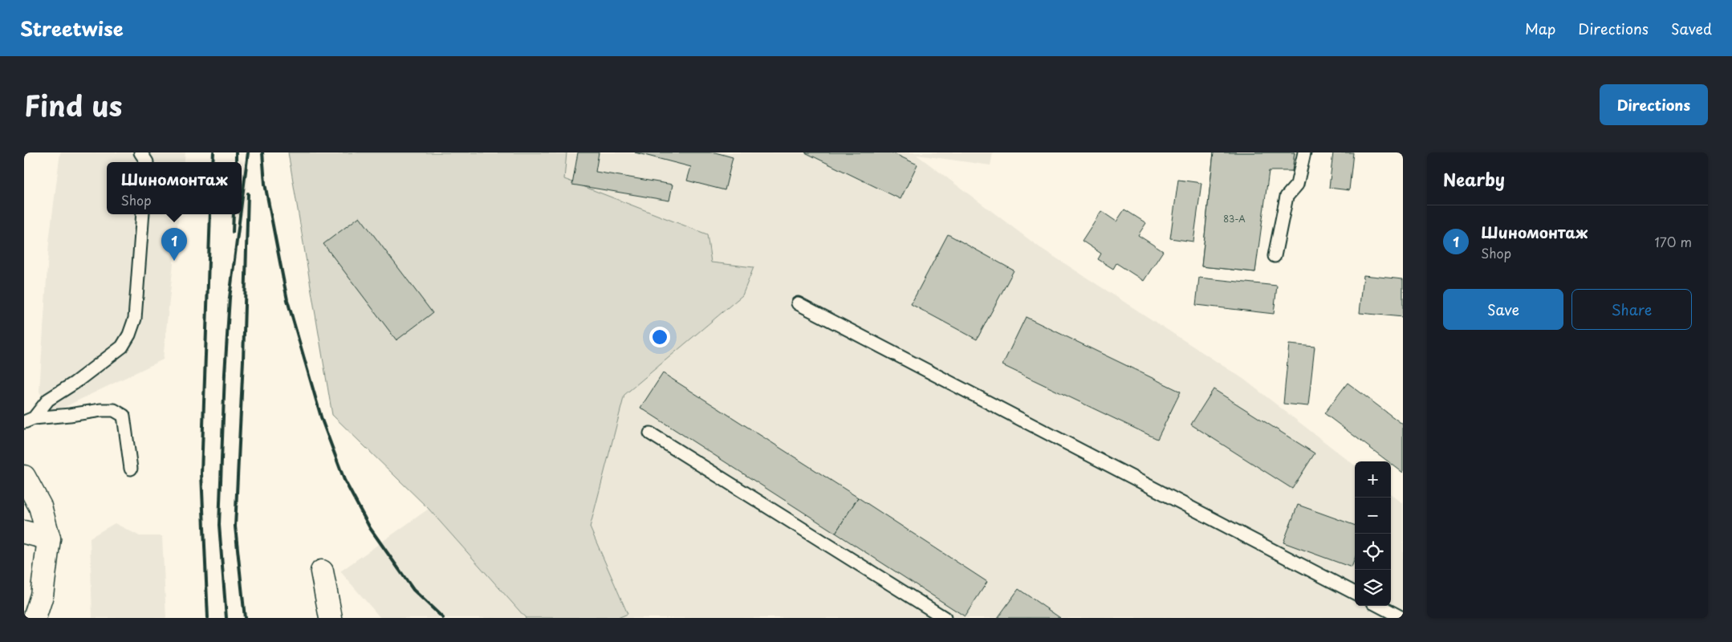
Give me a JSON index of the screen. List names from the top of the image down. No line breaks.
{"house_numbers":["83-А"],"page":{"header":"Streetwise","nav":["Map","Directions","Saved"],"title":"Find us","buttons":["Directions",["Save","Share"]],"heading":"Nearby","popup":["Шиномонтаж","Shop"],"list":[{"mark":"1","name":"Шиномонтаж","note":"Shop","value":"170 m"}],"pins":"1","map_buttons":["+","−"]}}
